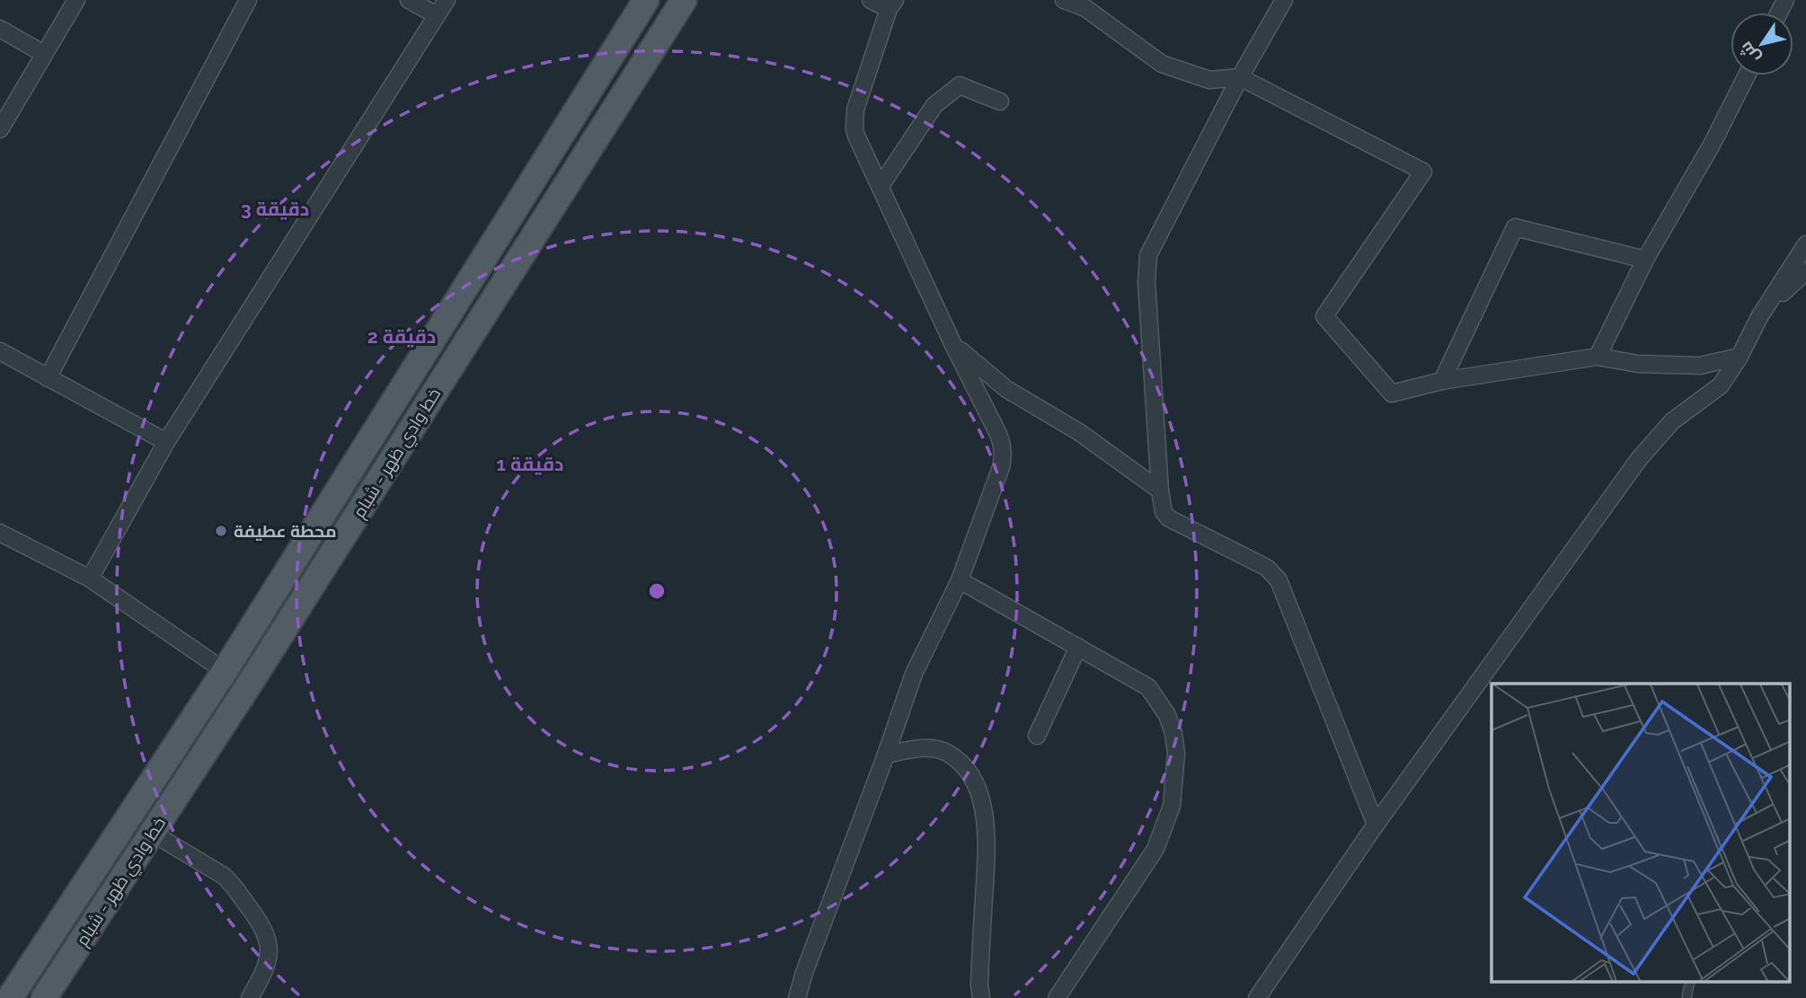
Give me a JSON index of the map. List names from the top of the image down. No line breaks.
{"streets":{"main road":["خط وادي ظهر - شبام"]},"places":["محطة عطيفة"],"north":"bottom left","rings":["3 دقيقة","2 دقيقة","1 دقيقة"]}
